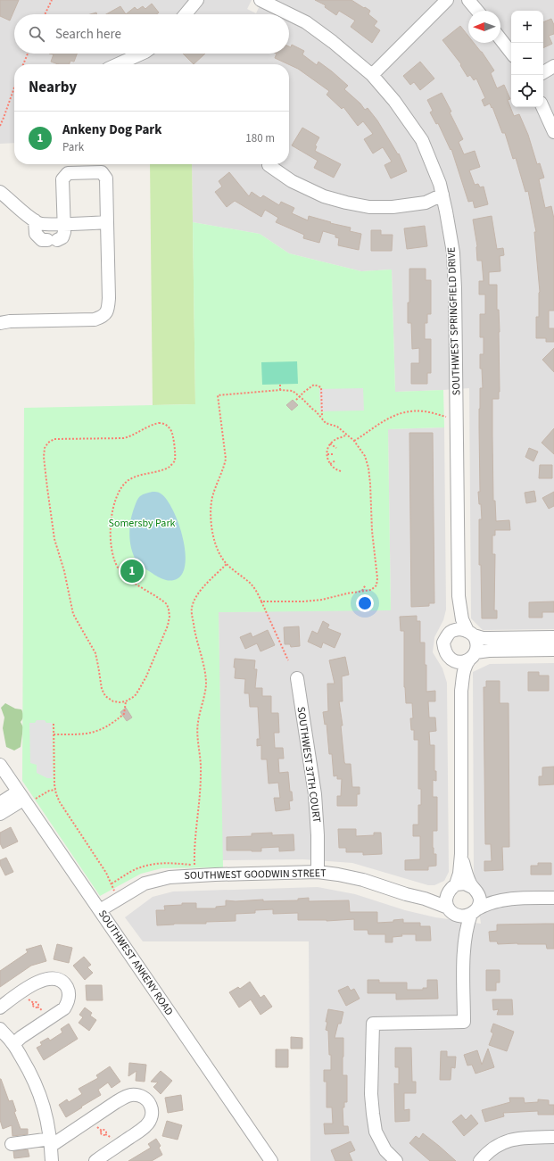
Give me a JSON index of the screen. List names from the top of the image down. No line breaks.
{"streets":{"street":["SOUTHWEST SPRINGFIELD DRIVE","SOUTHWEST 37TH COURT","SOUTHWEST GOODWIN STREET","SOUTHWEST ANKENY ROAD"]},"crossings":[["SOUTHWEST 37TH COURT","SOUTHWEST GOODWIN STREET"],["SOUTHWEST GOODWIN STREET","SOUTHWEST ANKENY ROAD"]],"parks":["Somersby Park"],"north":"left","page":{"map_buttons":["+","−"],"search":"Search here","heading":"Nearby","list":[{"mark":"1","name":"Ankeny Dog Park","note":"Park","value":"180 m"}],"pins":"1"}}
